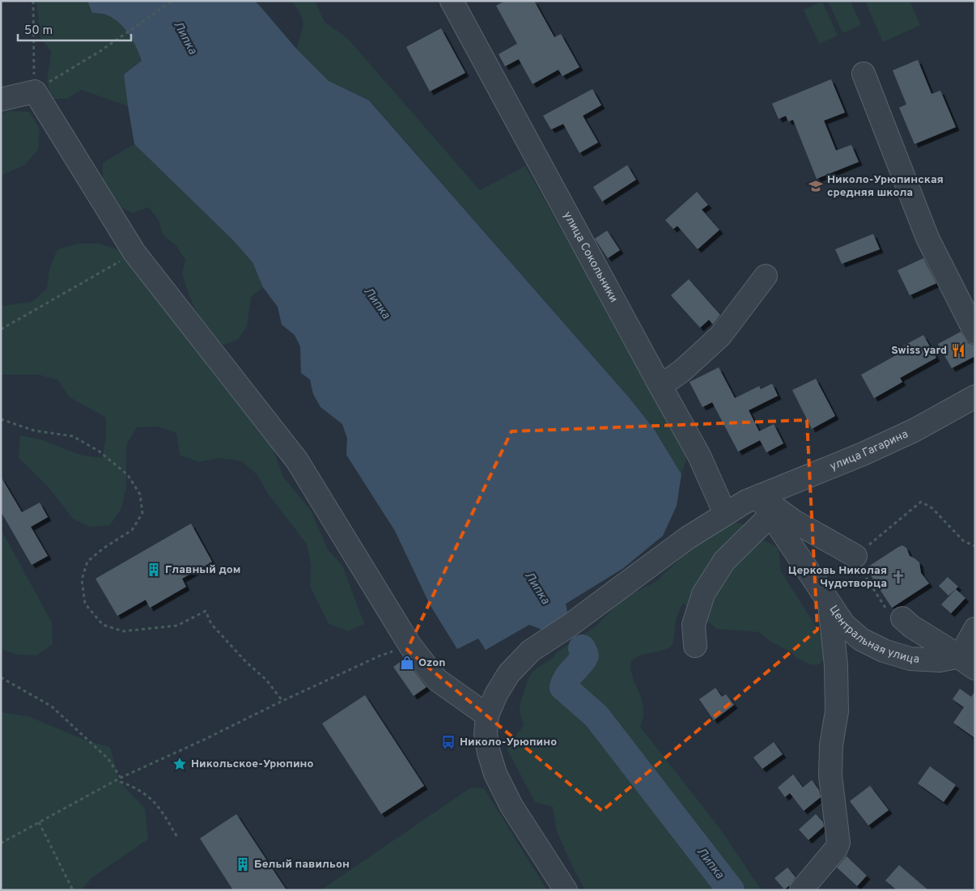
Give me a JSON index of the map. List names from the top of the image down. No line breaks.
{"streets":{"street":["улица Сокольники","улица Гагарина","Центральная улица"]},"crossings":[["улица Сокольники","улица Гагарина"],["улица Гагарина","Центральная улица"]],"water":["Липка"],"places":{"school or university":["Николо-Урюпинская средняя школа"],"restaurant":["Swiss yard"],"building":["Главный дом","Белый павильон"],"church":["Церковь Николая Чудотворца"],"shop":["Ozon"],"bus stop":["Николо-Урюпино"],"place":["Никольское-Урюпино"]},"scale_bar":"50 m"}
